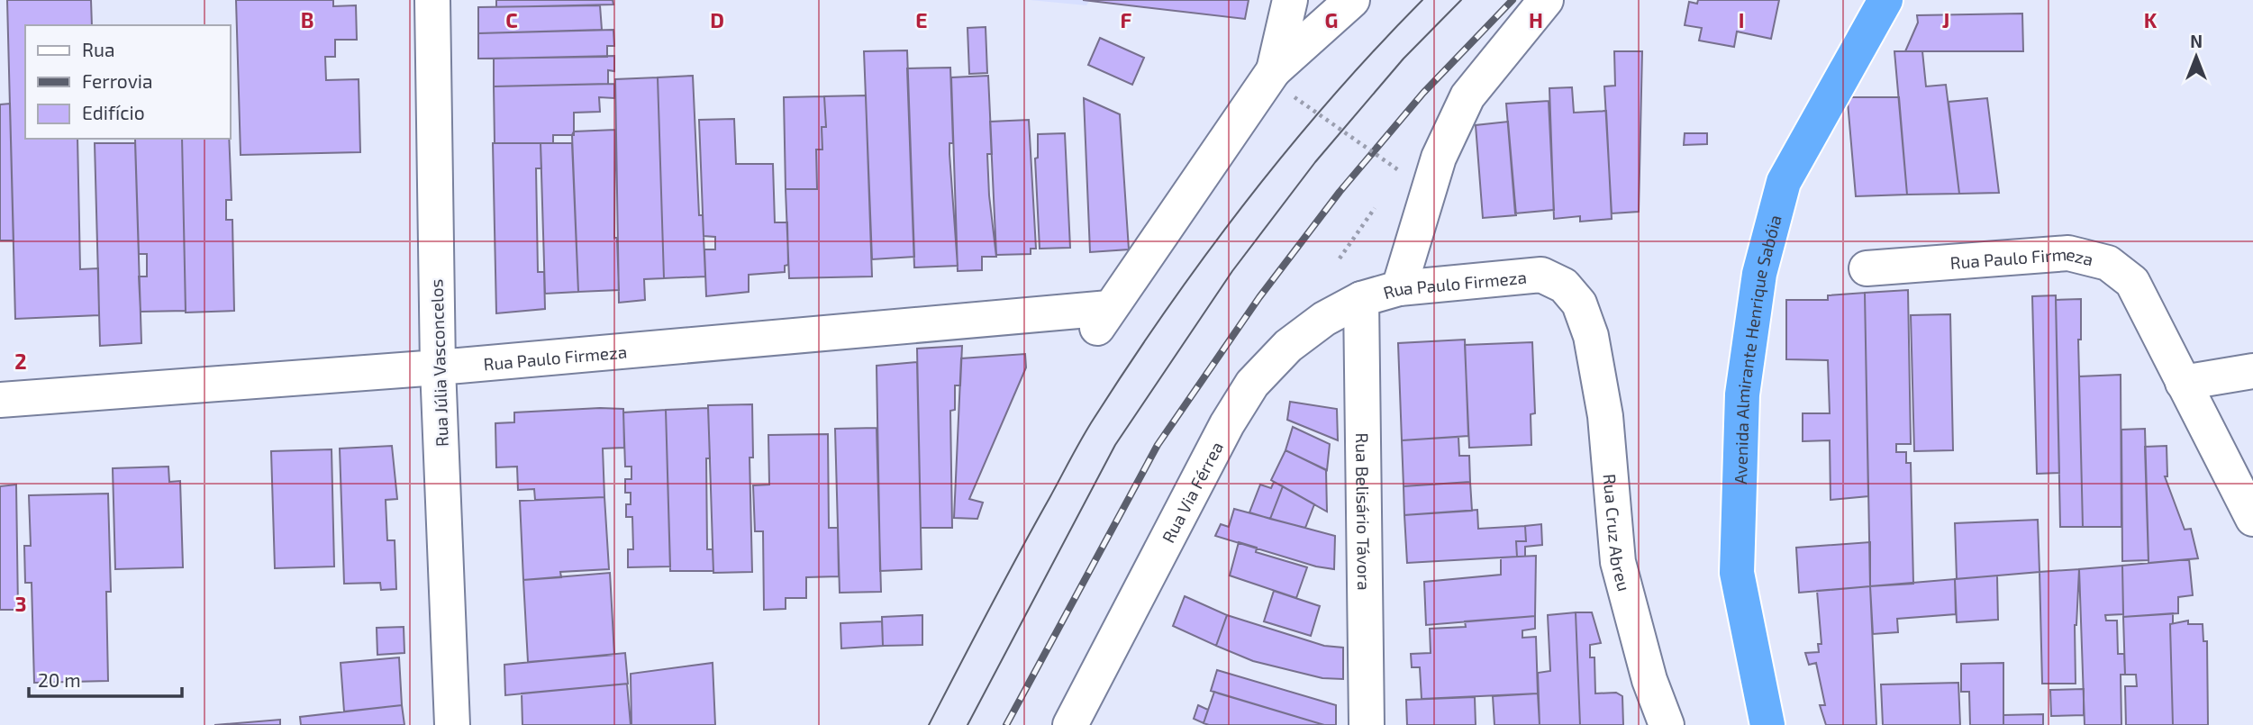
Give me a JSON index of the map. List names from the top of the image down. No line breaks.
{"streets":{"highway":["Avenida Almirante Henrique Sabóia"],"street":["Rua Paulo Firmeza","Rua Júlia Vasconcelos","Rua Via Férrea","Rua Belisário Távora","Rua Cruz Abreu"]},"crossings":[["Rua Paulo Firmeza","Rua Júlia Vasconcelos"],["Rua Paulo Firmeza","Rua Via Férrea"],["Rua Paulo Firmeza","Rua Belisário Távora"],["Rua Paulo Firmeza","Rua Cruz Abreu"],["Rua Via Férrea","Rua Belisário Távora"]],"legend":["Rua","Ferrovia","Edifício"],"scale_bar":"20 m","north":"top","grid":{"columns":["B","C","D","E","F","G","H","I","J","K"],"rows":["2","3"]}}
